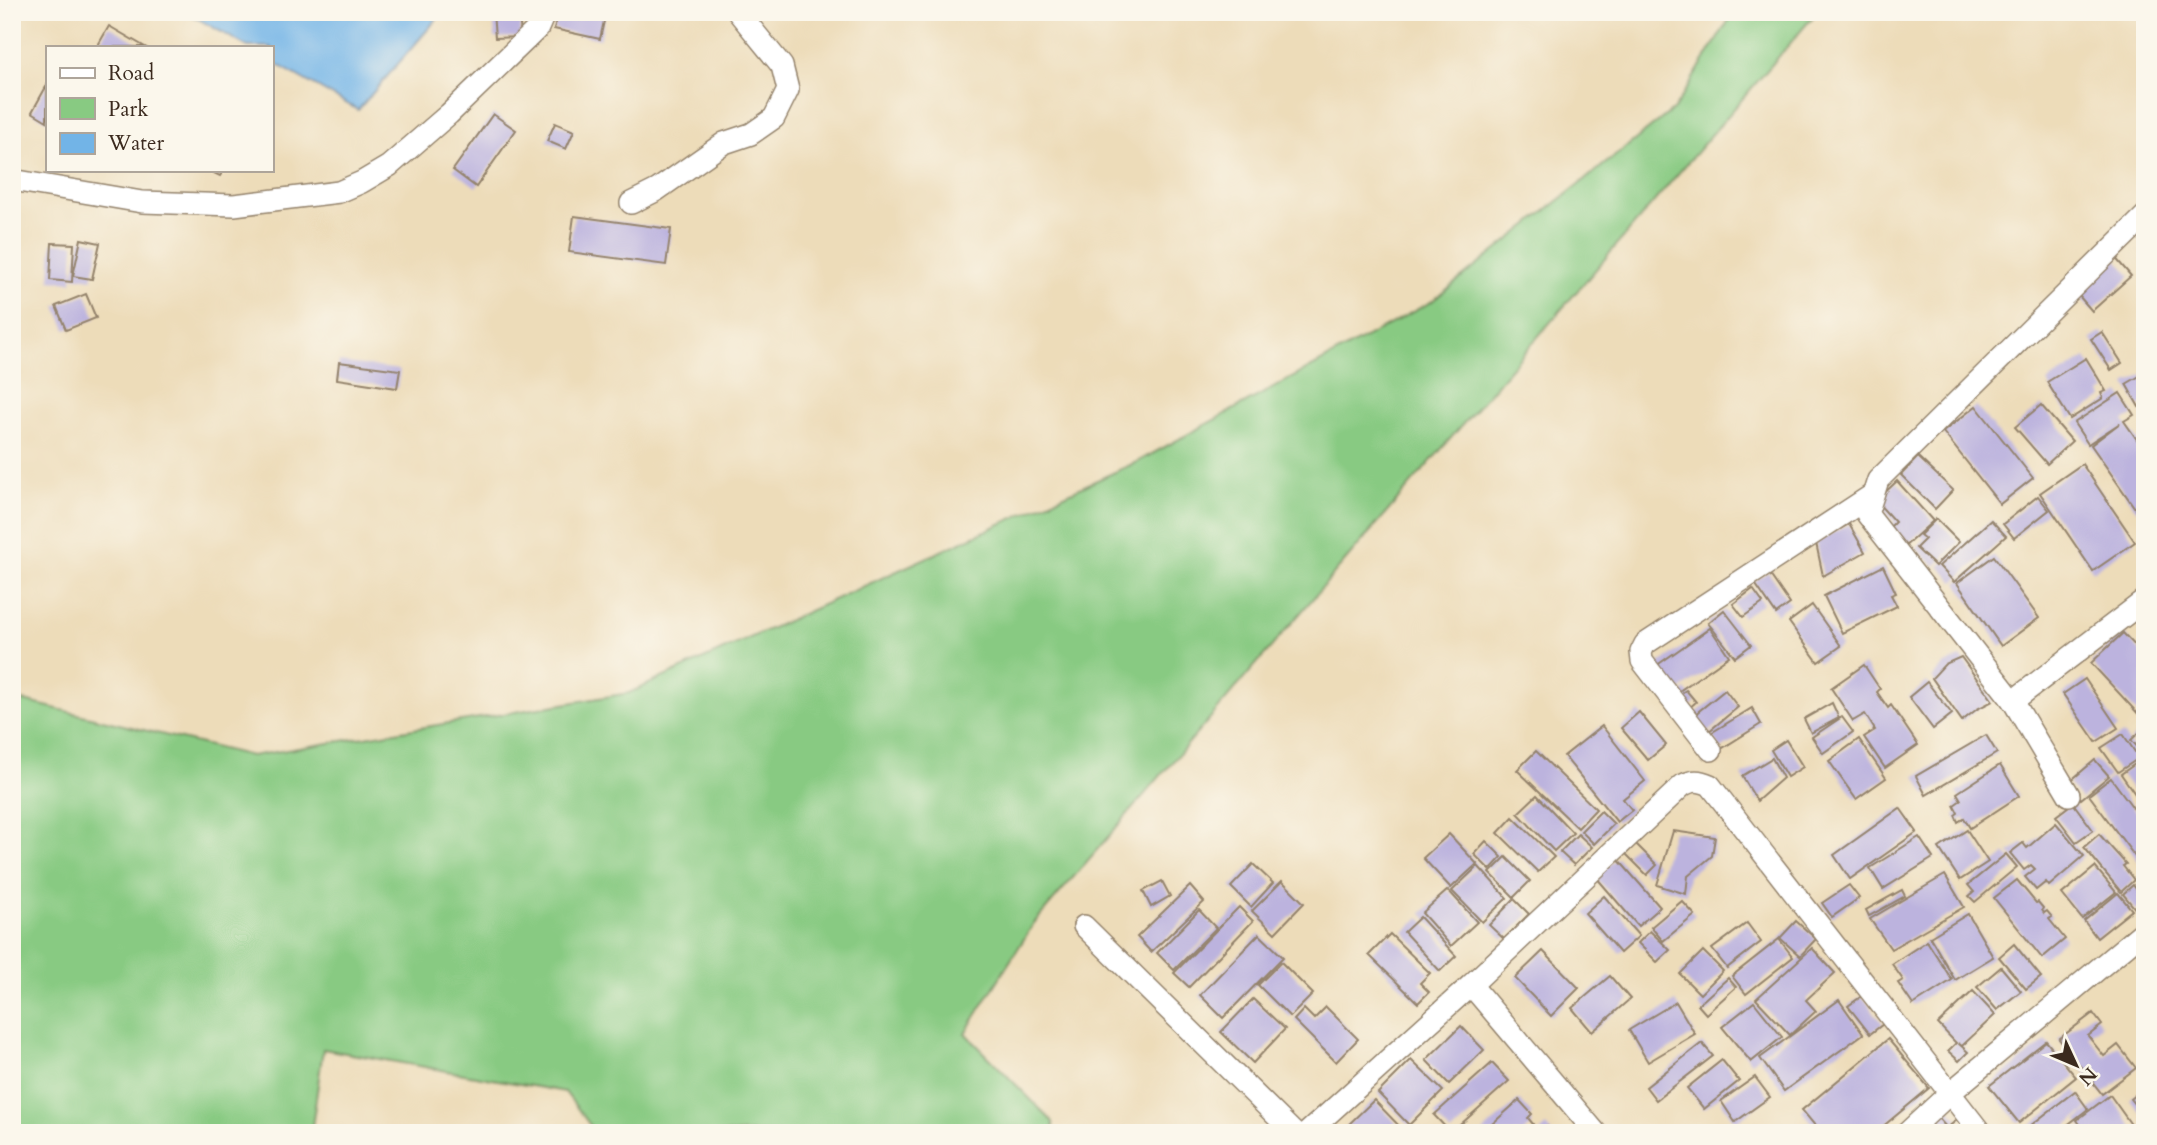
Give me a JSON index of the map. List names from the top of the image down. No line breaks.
{"legend":["Road","Park","Water"],"north":"bottom right"}
